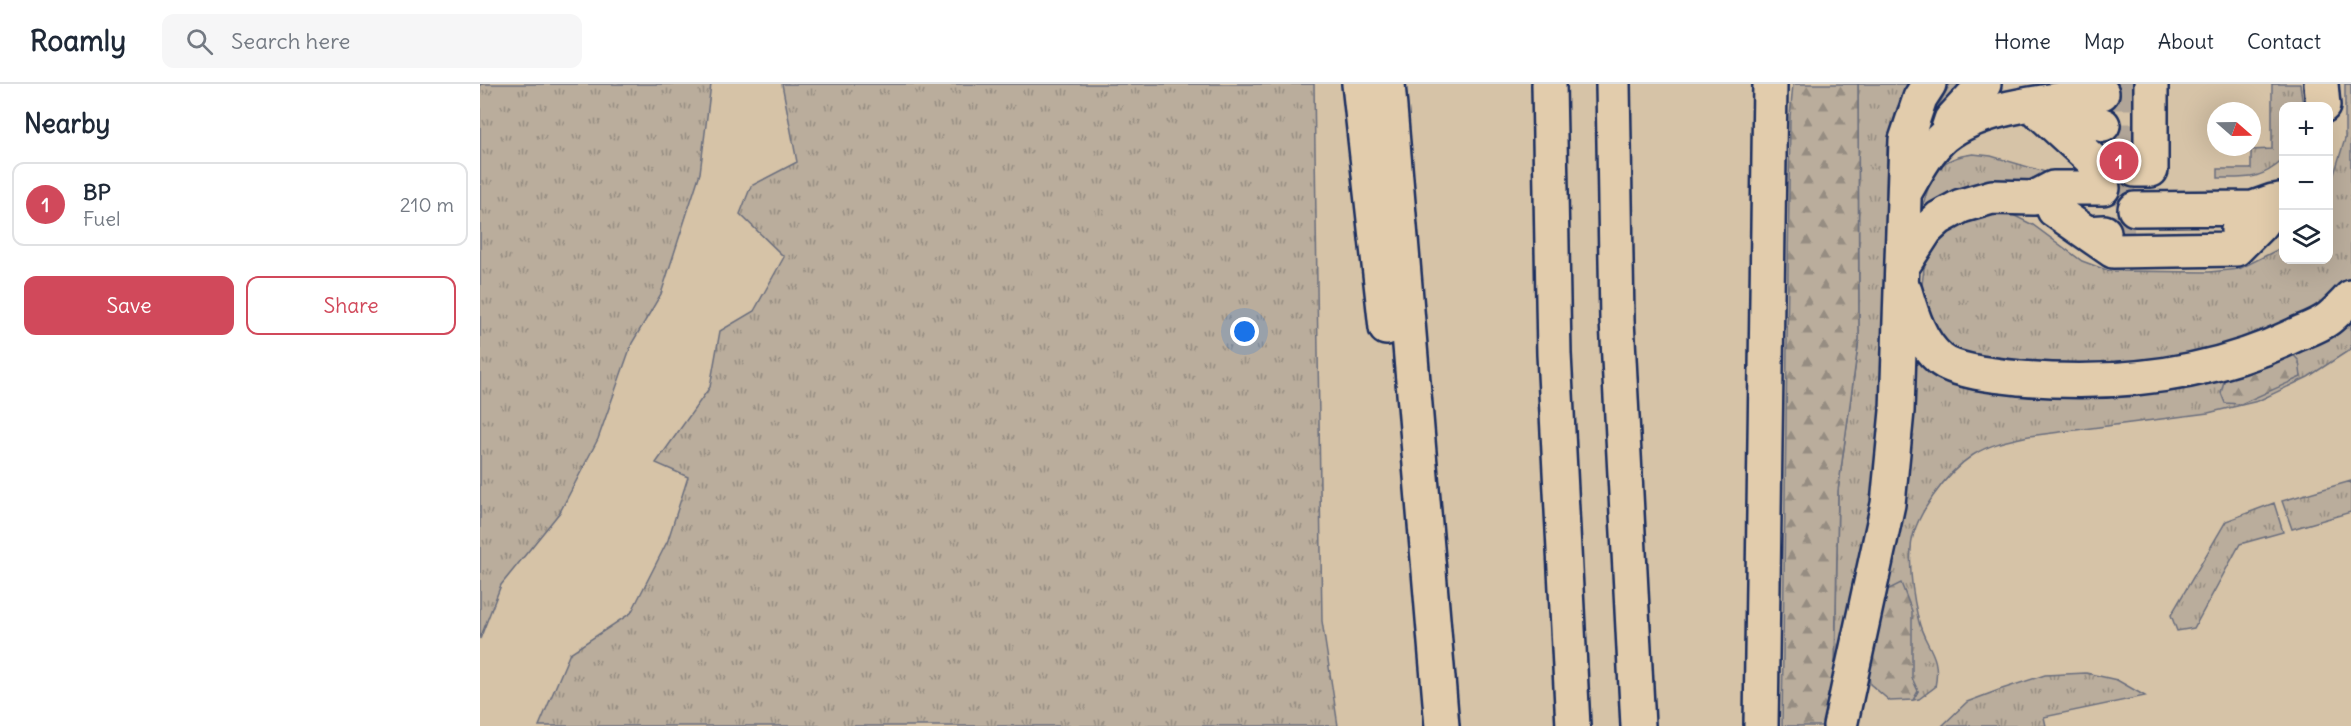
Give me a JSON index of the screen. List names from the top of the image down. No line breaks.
{"north":"right","page":{"header":"Roamly","search":"Search here","nav":["Home","Map","About","Contact"],"heading":"Nearby","map_buttons":["+","−"],"pins":"1","list":[{"mark":"1","name":"BP","note":"Fuel","value":"210 m"}],"buttons":["Save","Share"]}}
